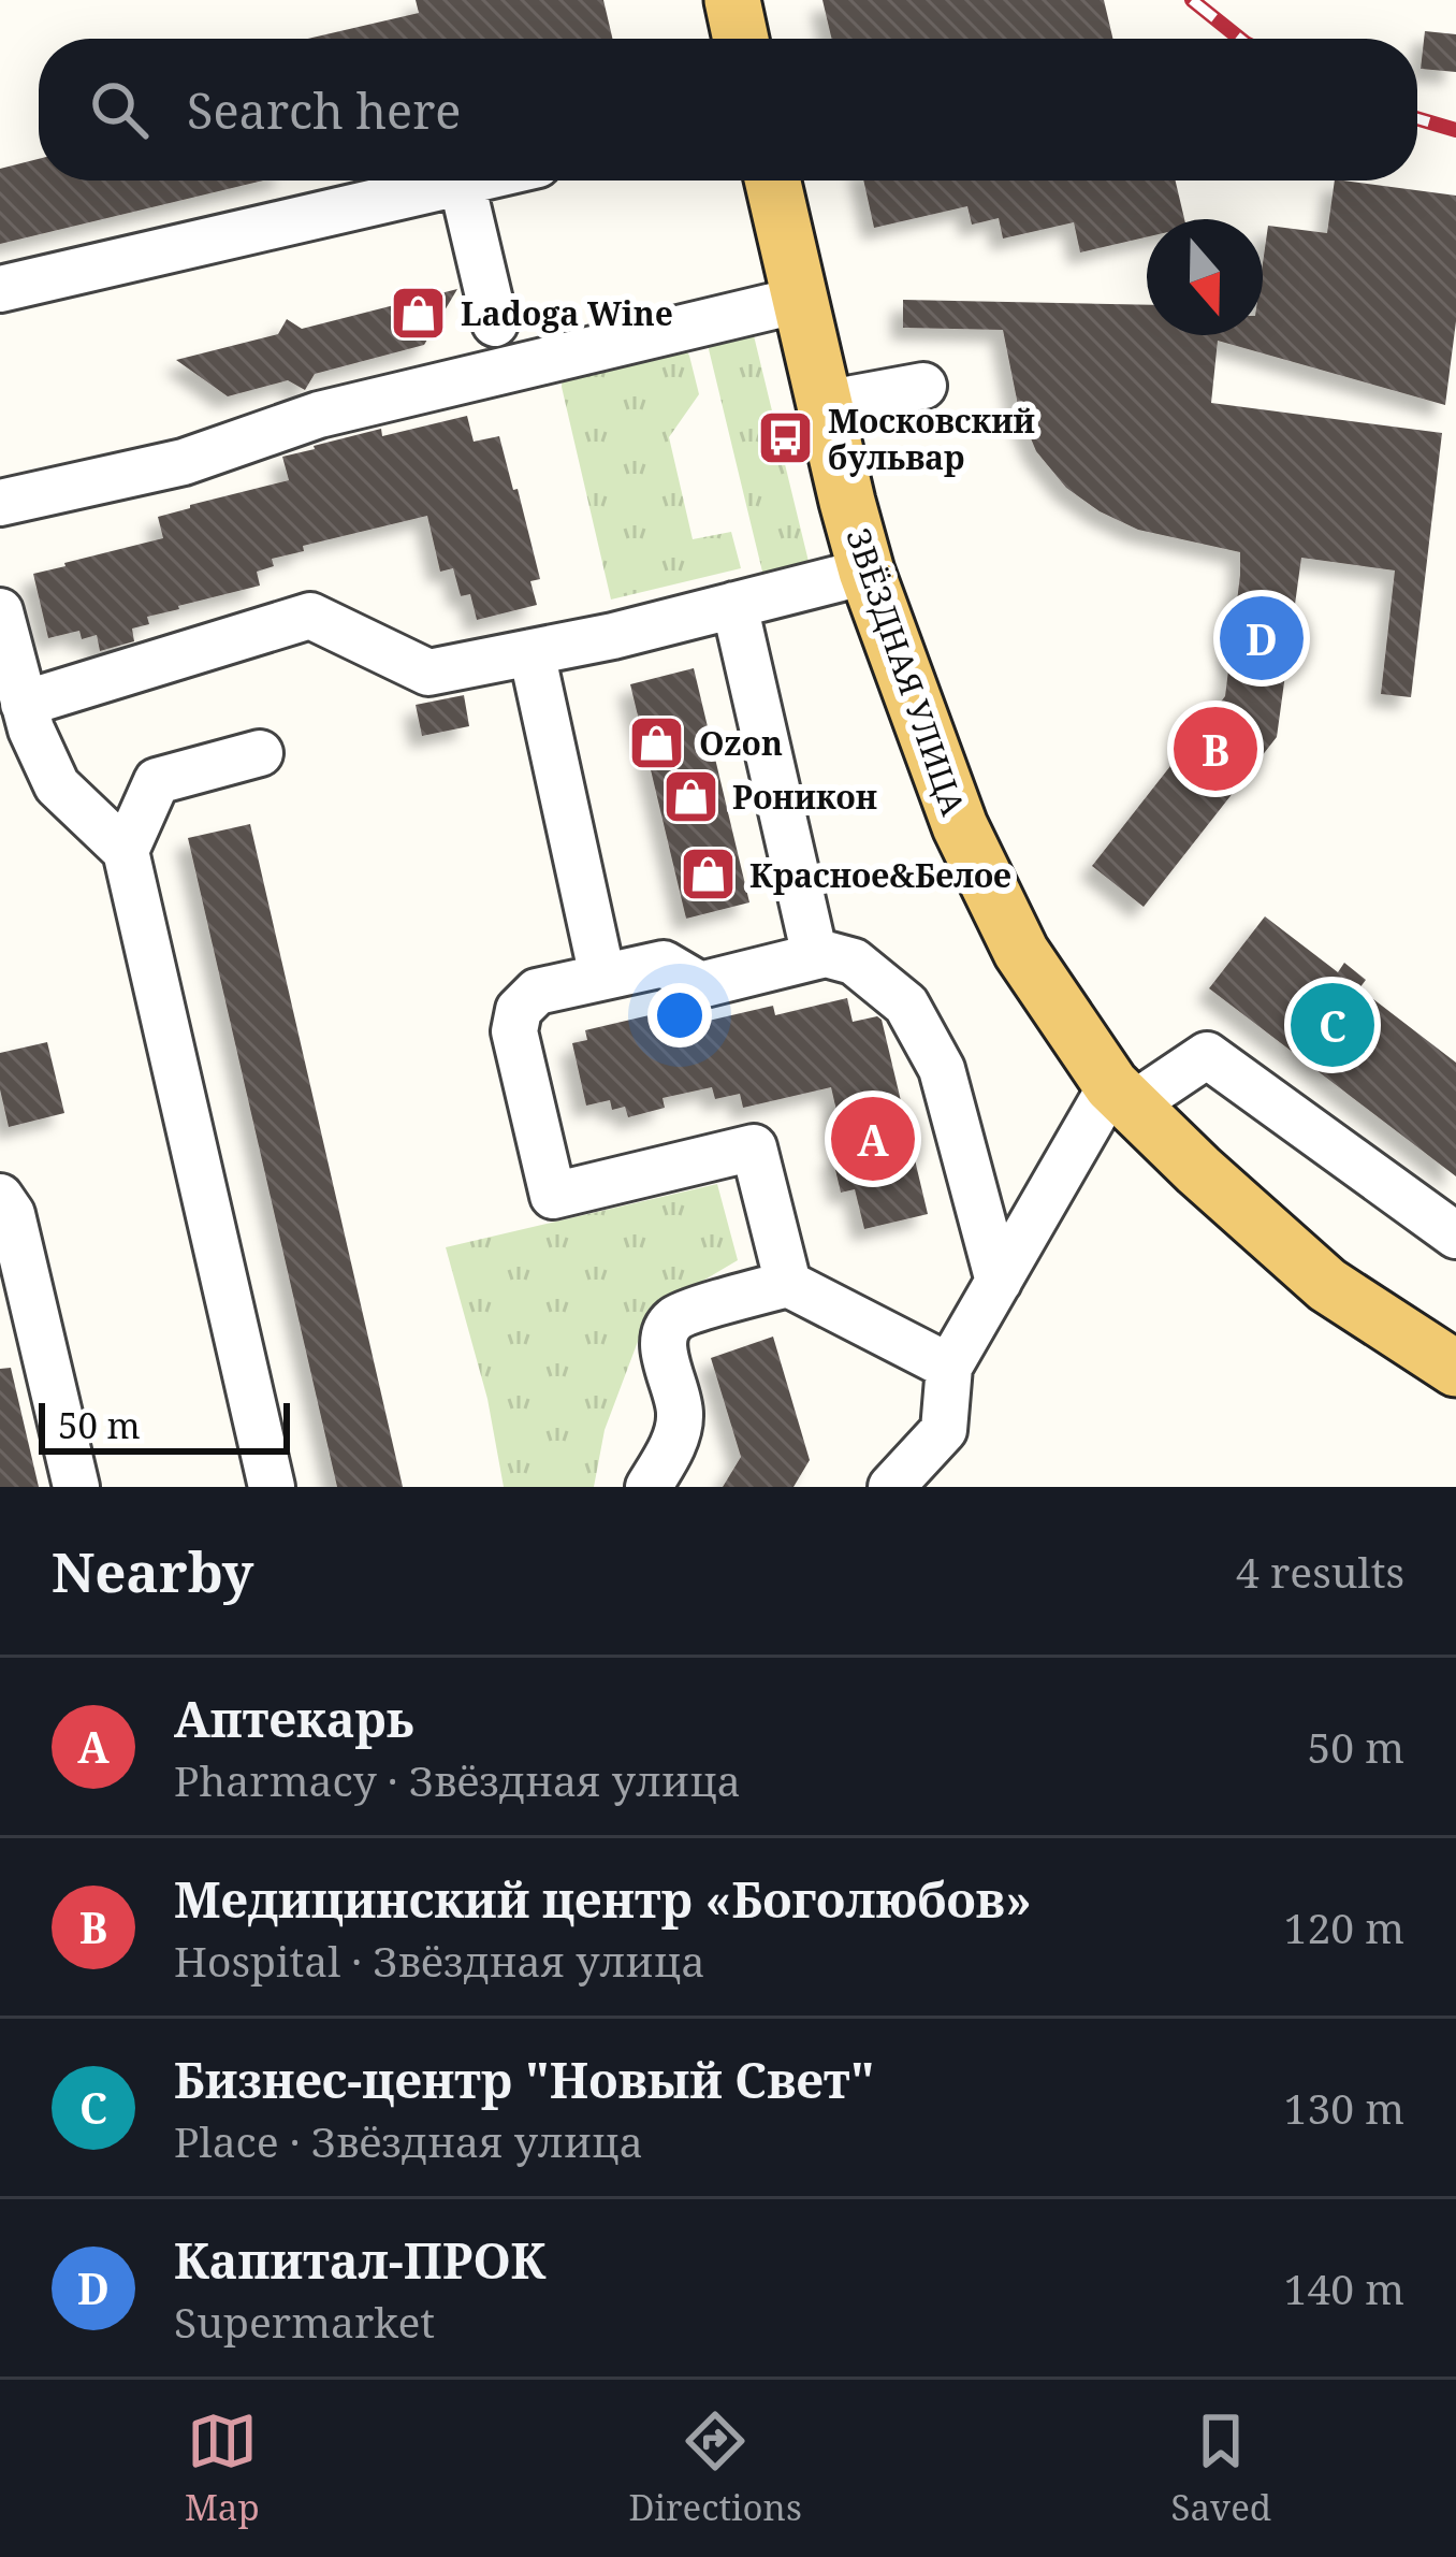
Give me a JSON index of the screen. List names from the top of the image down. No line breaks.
{"streets":{"main road":["ЗВЁЗДНАЯ УЛИЦА"]},"places":{"shop":["Ladoga Wine","Ozon","Роникон","Красное&Белое"],"bus stop":["Московский бульвар"]},"scale_bar":"50 m","north":"bottom","page":{"search":"Search here","pins":["D","B","C","A"],"scale":"50 m","heading":["Nearby","4 results"],"list":[{"mark":"A","name":"Аптекарь","note":"Pharmacy · Звёздная улица","value":"50 m"},{"mark":"B","name":"Медицинский центр «Боголюбов»","note":"Hospital · Звёздная улица","value":"120 m"},{"mark":"C","name":"Бизнес-центр \"Новый Свет\"","note":"Place · Звёздная улица","value":"130 m"},{"mark":"D","name":"Капитал-ПРОК","note":"Supermarket","value":"140 m"}],"nav":["Map","Directions","Saved"]}}
